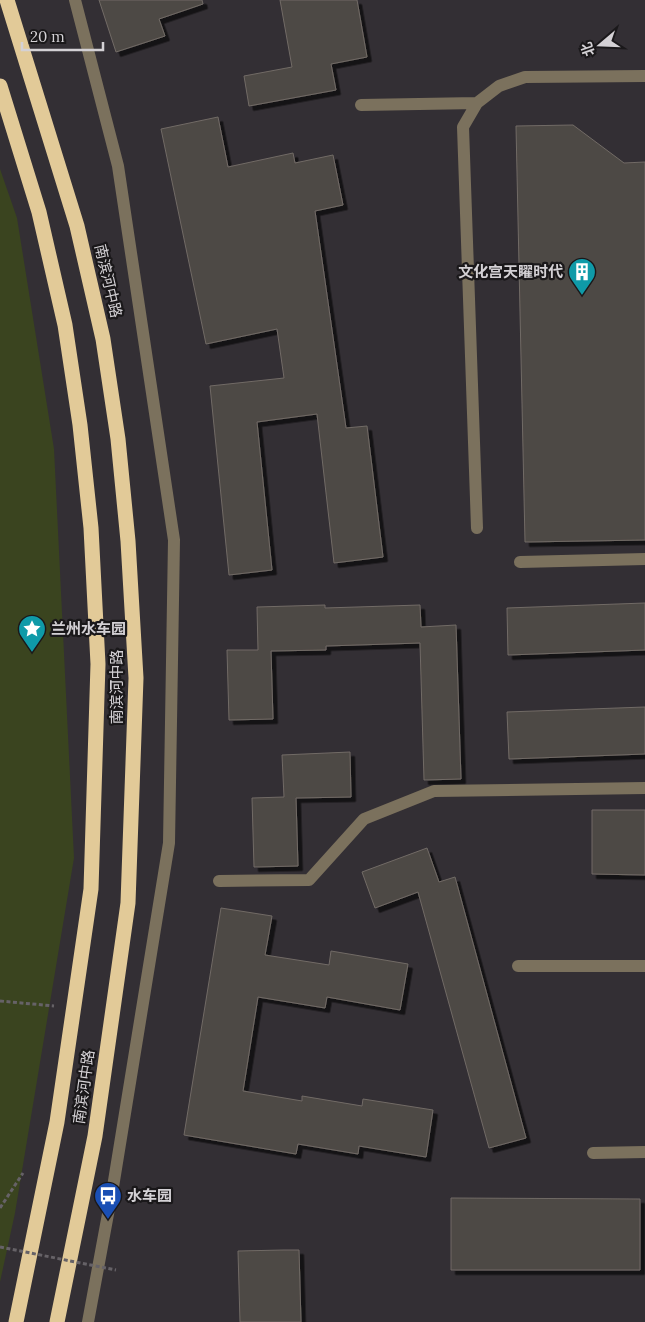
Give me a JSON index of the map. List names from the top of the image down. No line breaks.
{"streets":{"highway":["南滨河中路"]},"places":{"building":["文化宫天矅时代"],"place":["兰州水车园"],"bus stop":["水车园"]},"scale_bar":"20 m","north":"left"}
